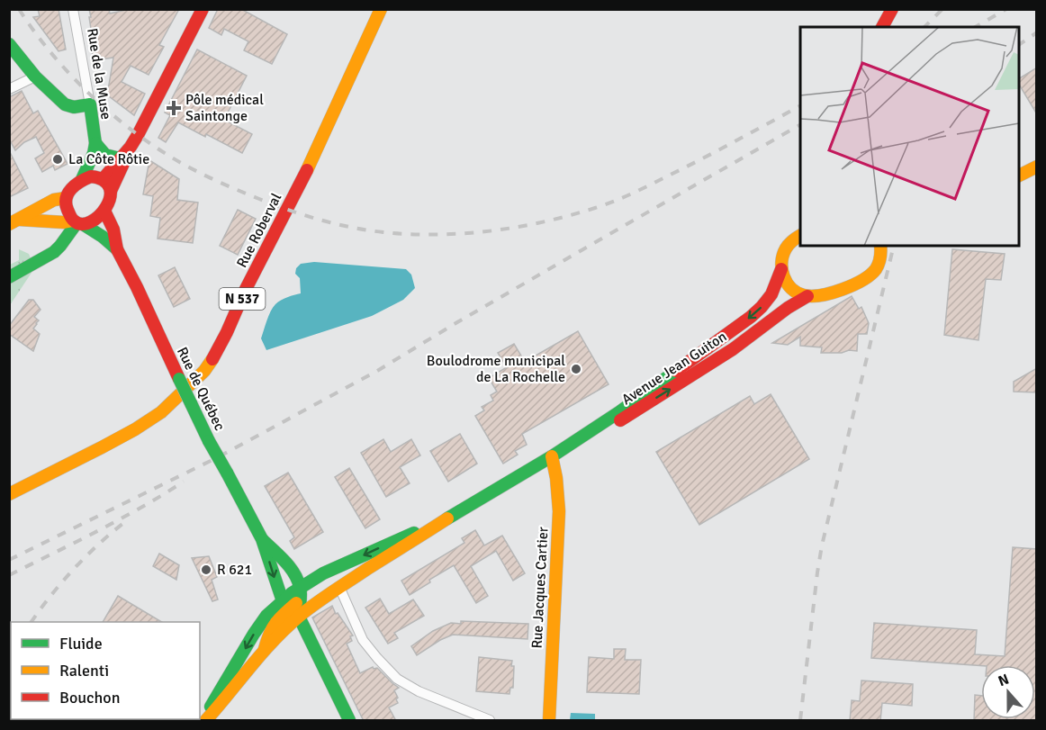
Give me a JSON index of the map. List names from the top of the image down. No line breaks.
{"streets":{"street":["Rue de la Muse","Rue Roberval","N 537","Avenue Jean Guiton","Rue de Québec","Rue Jacques Cartier"]},"crossings":[["Rue de la Muse","Rue de Québec"],["Avenue Jean Guiton","Rue de Québec"],["Avenue Jean Guiton","Rue Jacques Cartier"]],"places":{"health":["Pôle médical Saintonge"],"other":["La Côte Rôtie","Boulodrome municipal de La Rochelle","R 621"]},"legend":["Fluide","Ralenti","Bouchon"],"north":"top"}
